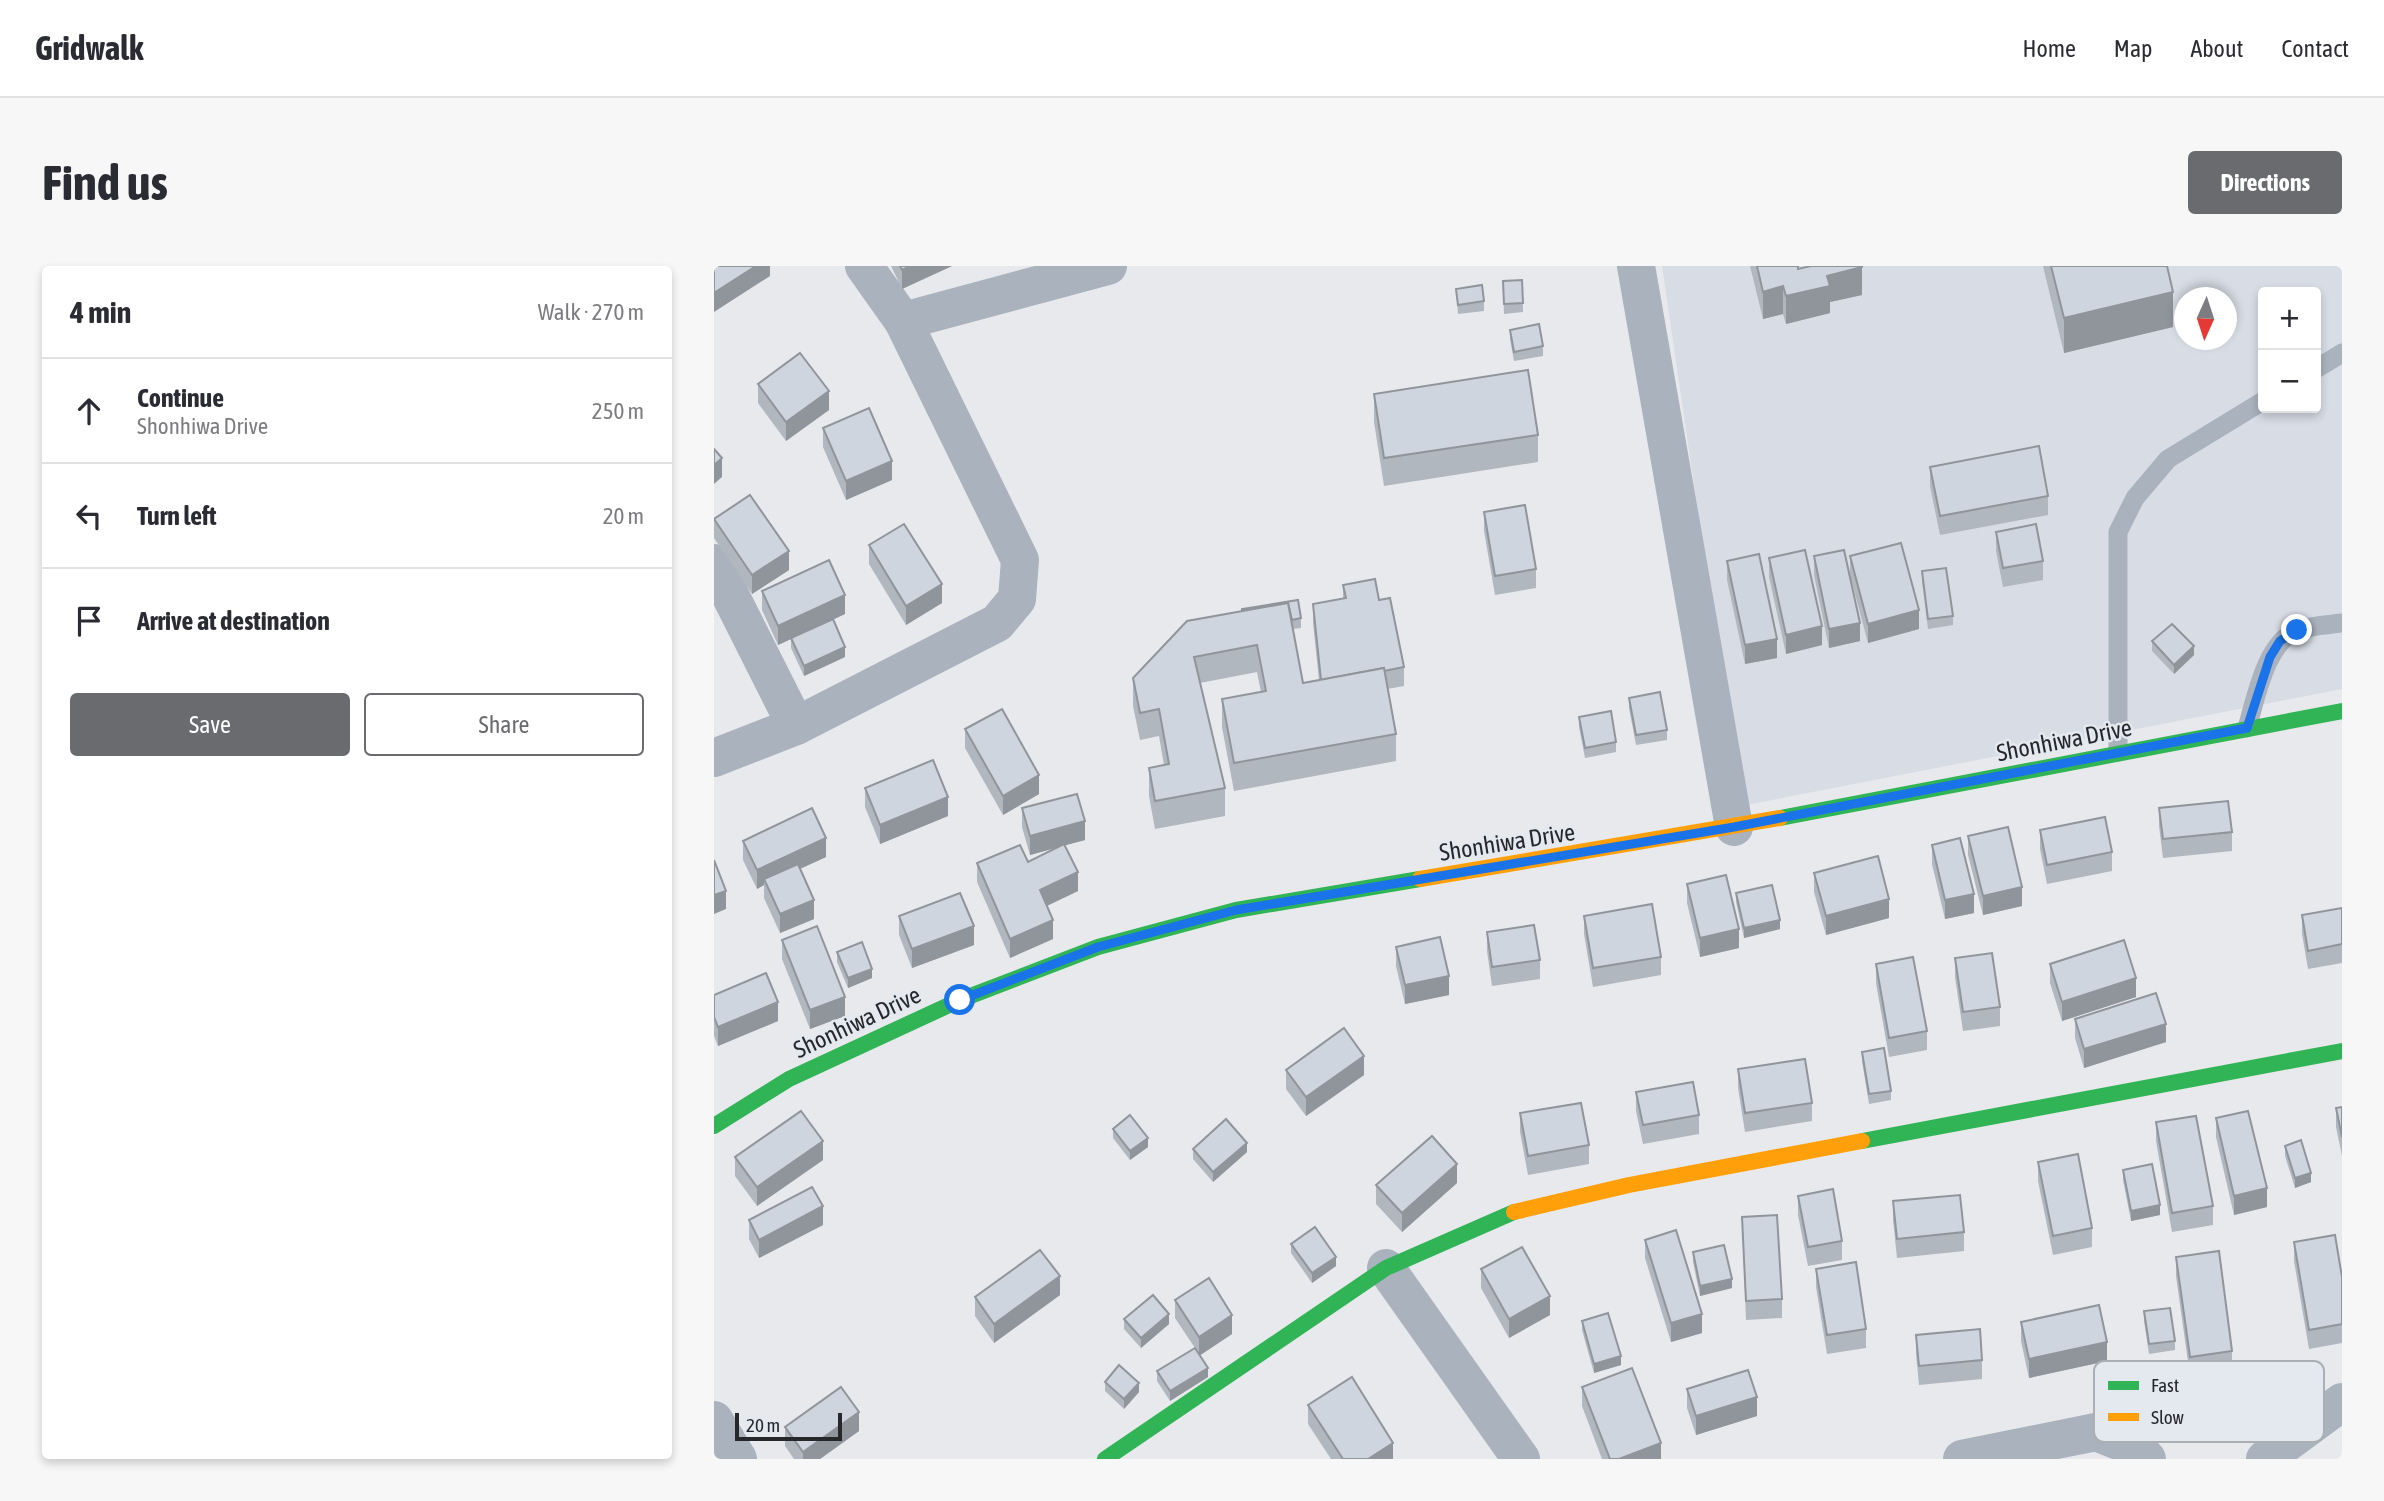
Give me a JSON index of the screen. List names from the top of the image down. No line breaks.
{"streets":{"street":["Shonhiwa Drive"]},"legend":["Fast","Slow"],"scale_bar":"20 m","north":"bottom","page":{"header":"Gridwalk","nav":["Home","Map","About","Contact"],"buttons":["Directions",["Save","Share"]],"title":"Find us","heading":["4 min","Walk · 270 m"],"map_buttons":["+","−"],"list":[["Continue","Shonhiwa Drive","250 m"],["Turn left","20 m"],"Arrive at destination"],"scale":"20 m"}}
